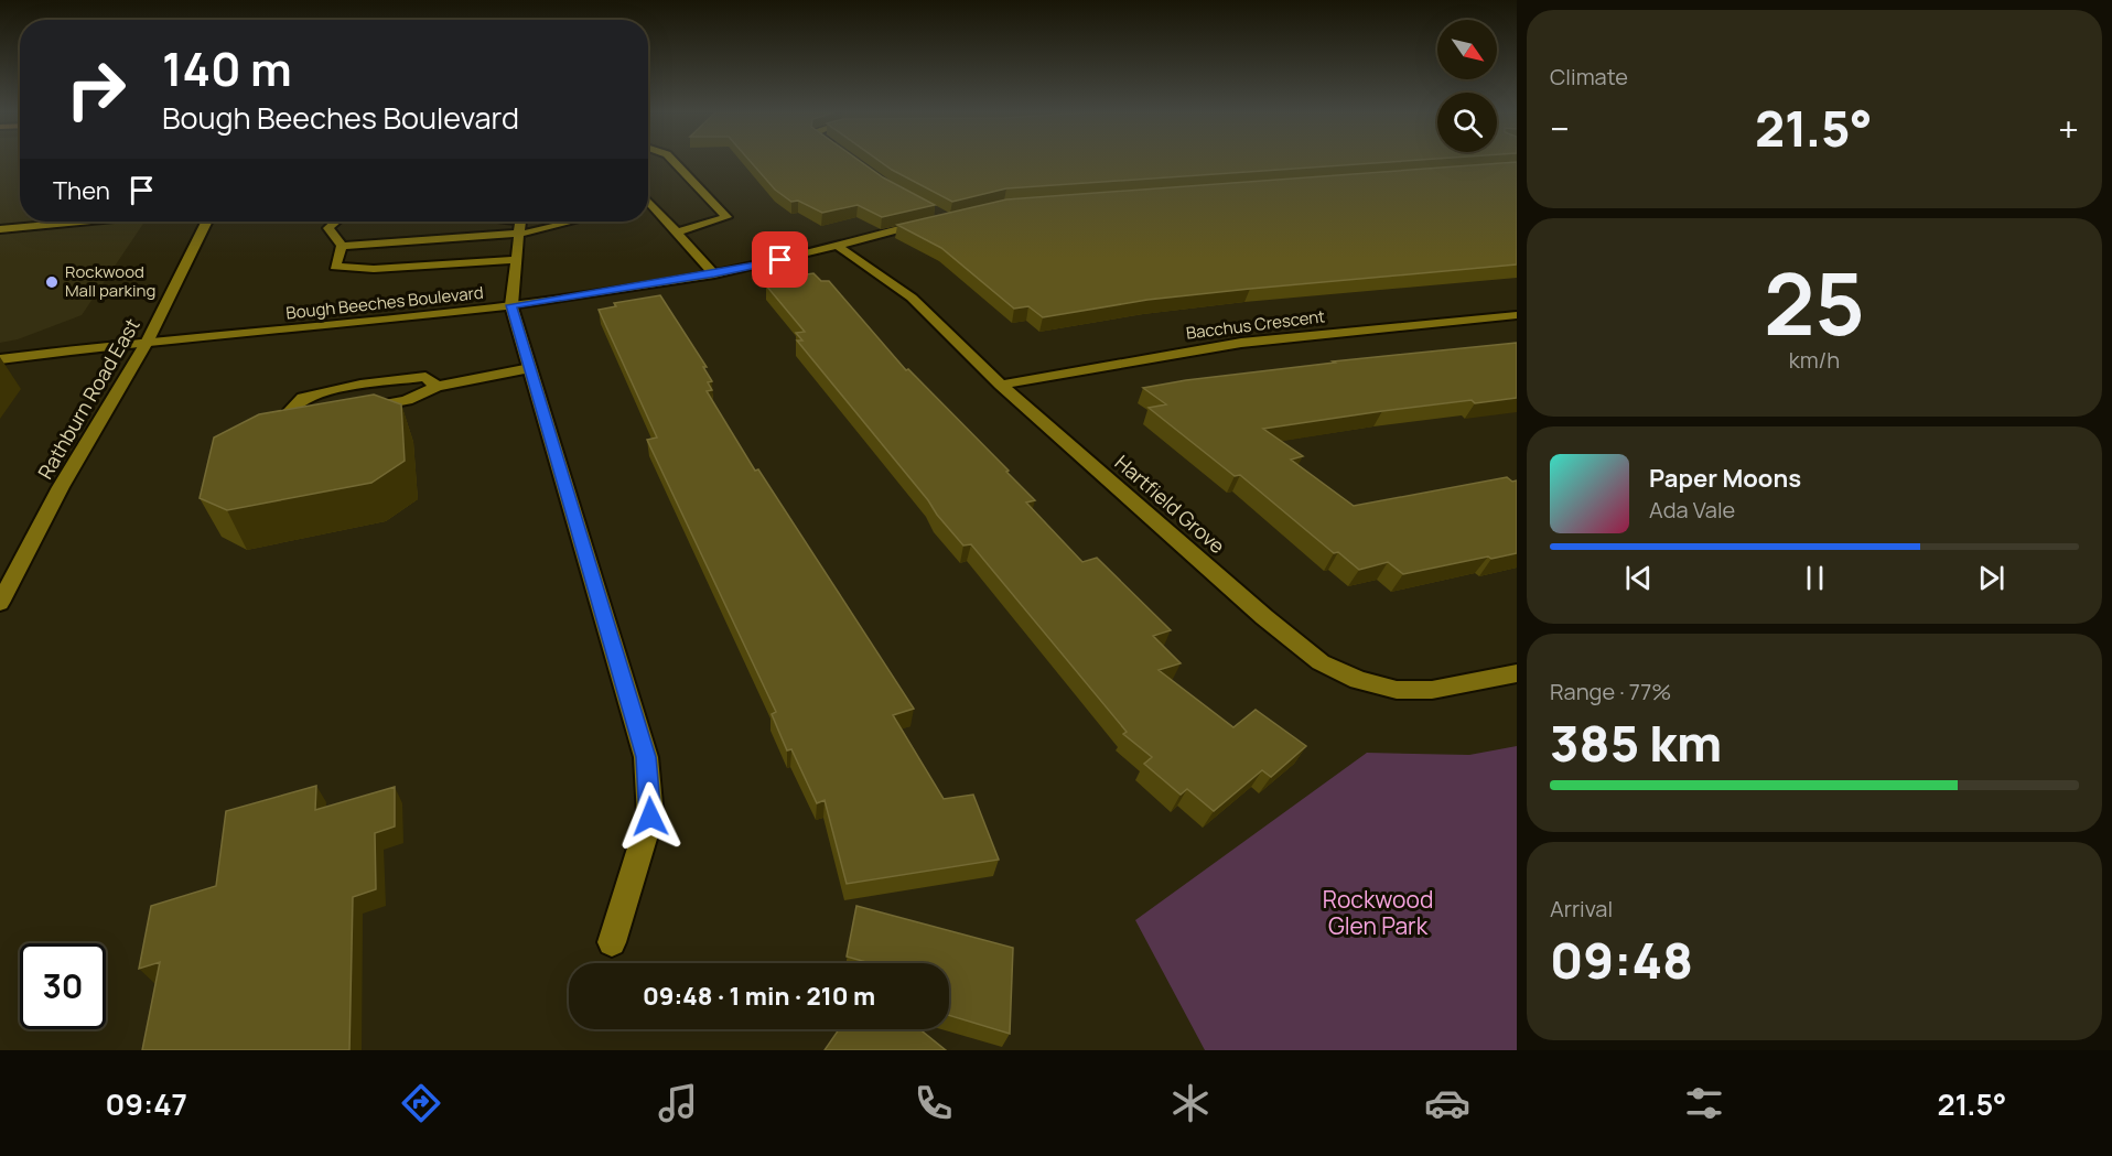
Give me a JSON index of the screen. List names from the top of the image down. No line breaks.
{"streets":{"street":["Bough Beeches Boulevard","Bacchus Crescent","Rathburn Road East","Hartfield Grove"]},"crossings":[["Bough Beeches Boulevard","Rathburn Road East"],["Bough Beeches Boulevard","Hartfield Grove"],["Bacchus Crescent","Hartfield Grove"]],"parks":["Rockwood Glen Park"],"places":["Rockwood Mall parking"],"north":"bottom right","page":{"tile":["Climate",["25","km/h"],["Range · 77%","385 km"],["Arrival","09:48"]],"turn":["140 m","Bough Beeches Boulevard"],"heat":["−","21.5°","+"],"then":"Then","song":["Paper Moons","Ada Vale"],"limit":"30","trip":"09:48 · 1 min · 210 m","tabs":["09:47","21.5°"]}}
